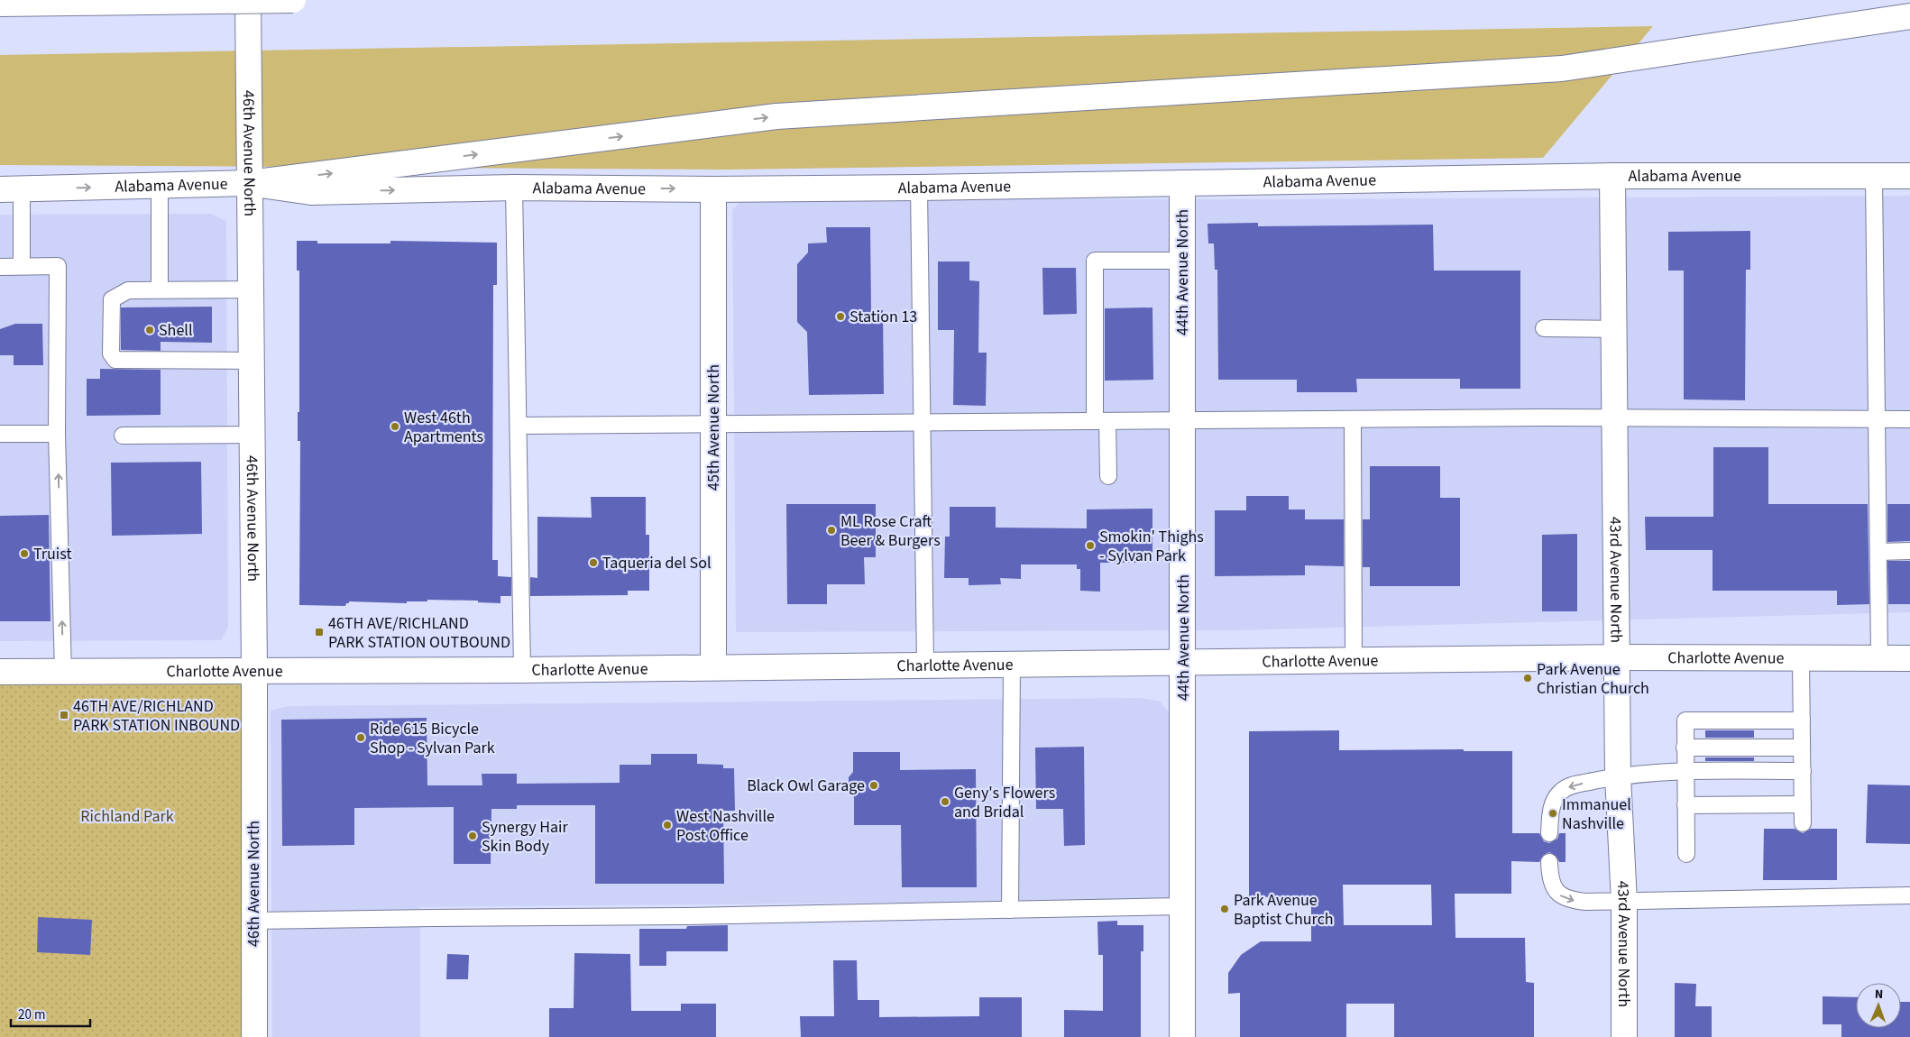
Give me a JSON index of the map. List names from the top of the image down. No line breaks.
{"streets":{"main road":["46th Avenue North","Alabama Avenue","44th Avenue North","45th Avenue North","43rd Avenue North","Charlotte Avenue"]},"crossings":[["46th Avenue North","Alabama Avenue"],["46th Avenue North","Charlotte Avenue"],["Alabama Avenue","44th Avenue North"],["Alabama Avenue","45th Avenue North"],["Alabama Avenue","43rd Avenue North"],["44th Avenue North","Charlotte Avenue"],["45th Avenue North","Charlotte Avenue"],["43rd Avenue North","Charlotte Avenue"]],"parks":["Richland Park"],"places":{"other":["Station 13","Shell","West 46th Apartments","ML Rose Craft Beer & Burgers","Smokin' Thighs - Sylvan Park","Truist","Taqueria del Sol","Park Avenue Christian Church","Ride 615 Bicycle Shop - Sylvan Park","Black Owl Garage","Geny's Flowers and Bridal","Immanuel Nashville","West Nashville Post Office","Synergy Hair Skin Body","Park Avenue Baptist Church"],"transit":["46TH AVE/RICHLAND PARK STATION OUTBOUND","46TH AVE/RICHLAND PARK STATION INBOUND"]},"scale_bar":"20 m","north":"top"}
